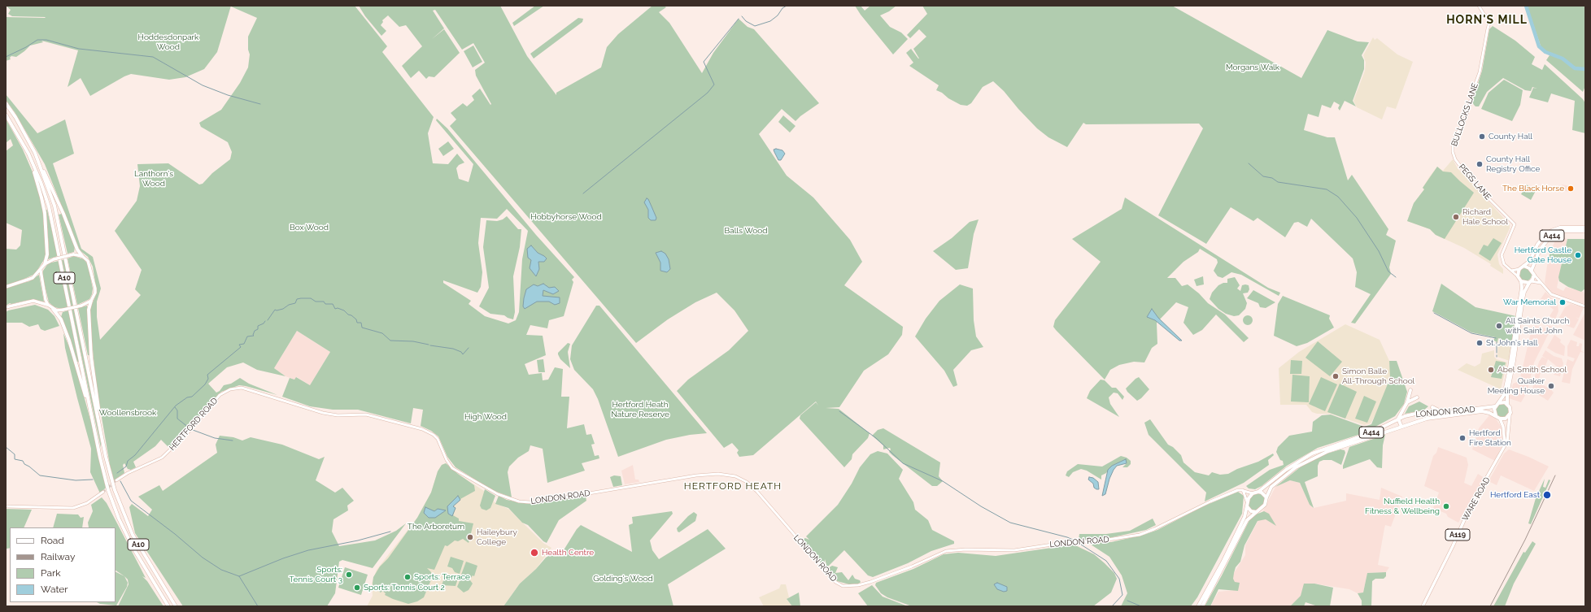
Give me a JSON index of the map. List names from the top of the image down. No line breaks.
{"streets":{"highway":["A414","A10","LONDON ROAD"],"main road":["BULLOCKS LANE","PEGS LANE","HERTFORD ROAD","WARE ROAD","A119"]},"crossings":[["BULLOCKS LANE","PEGS LANE"],["LONDON ROAD","HERTFORD ROAD"],["LONDON ROAD","WARE ROAD"]],"districts":["HORN'S MILL","HERTFORD HEATH"],"parks":["Hoddesdonpark Wood","Morgans Walk","Lanthorn's Wood","Hobbyhorse Wood","Box Wood","Balls Wood","Hertford Heath Nature Reserve","Woollensbrook","High Wood","The Arboretum","Golding's Wood"],"places":["County Hall","County Hall Registry Office","The Black Horse","Richard Hale School","Hertford Castle Gate House","War Memorial","All Saints Church with Saint John","St. John's Hall","Abel Smith School","Simon Balle All-Through School","Quaker Meeting House","Hertford Fire Station","Hertford East","Nuffield Health Fitness & Wellbeing","Haileybury College","Health Centre","Sports: Tennis Court 3","Sports: Terrace","Sports: Tennis Court 2"],"legend":["Road","Railway","Park","Water"]}
